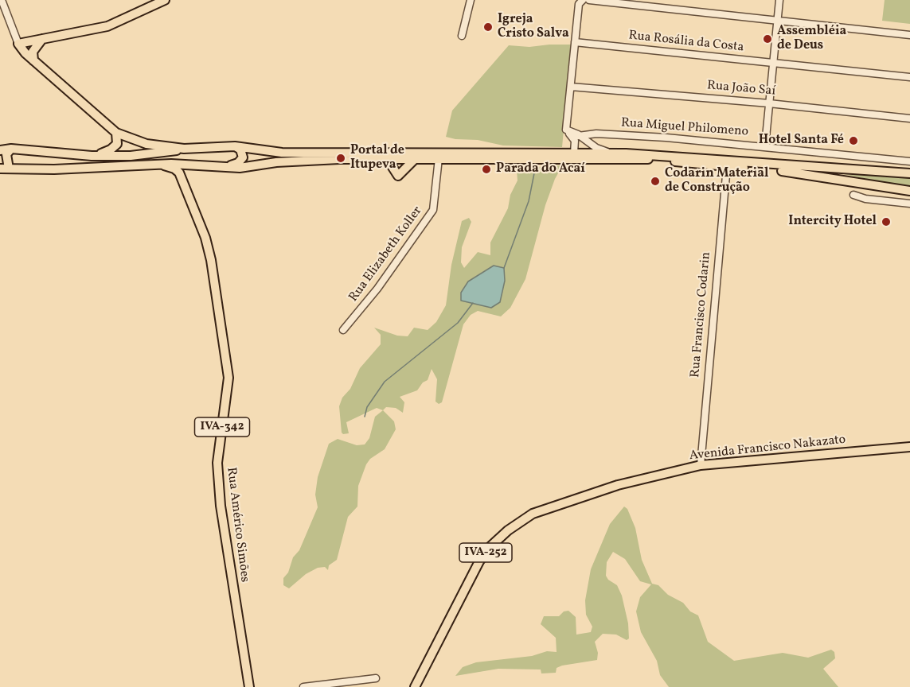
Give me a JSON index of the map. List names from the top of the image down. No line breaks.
{"streets":{"main road":["IVA-342","Avenida Francisco Nakazato","Rua Américo Simões","IVA-252"],"street":["Rua Rosália da Costa","Rua João Saí","Rua Miguel Philomeno","Rua Elizabeth Koller","Rua Francisco Codarin"]},"crossings":[["Rua Francisco Codarin","Avenida Francisco Nakazato"]],"places":["Igreja Cristo Salva","Assembléia de Deus","Hotel Santa Fé","Portal de Itupeva","Parada do Acaí","Codarin Material de Construção","Intercity Hotel"]}
